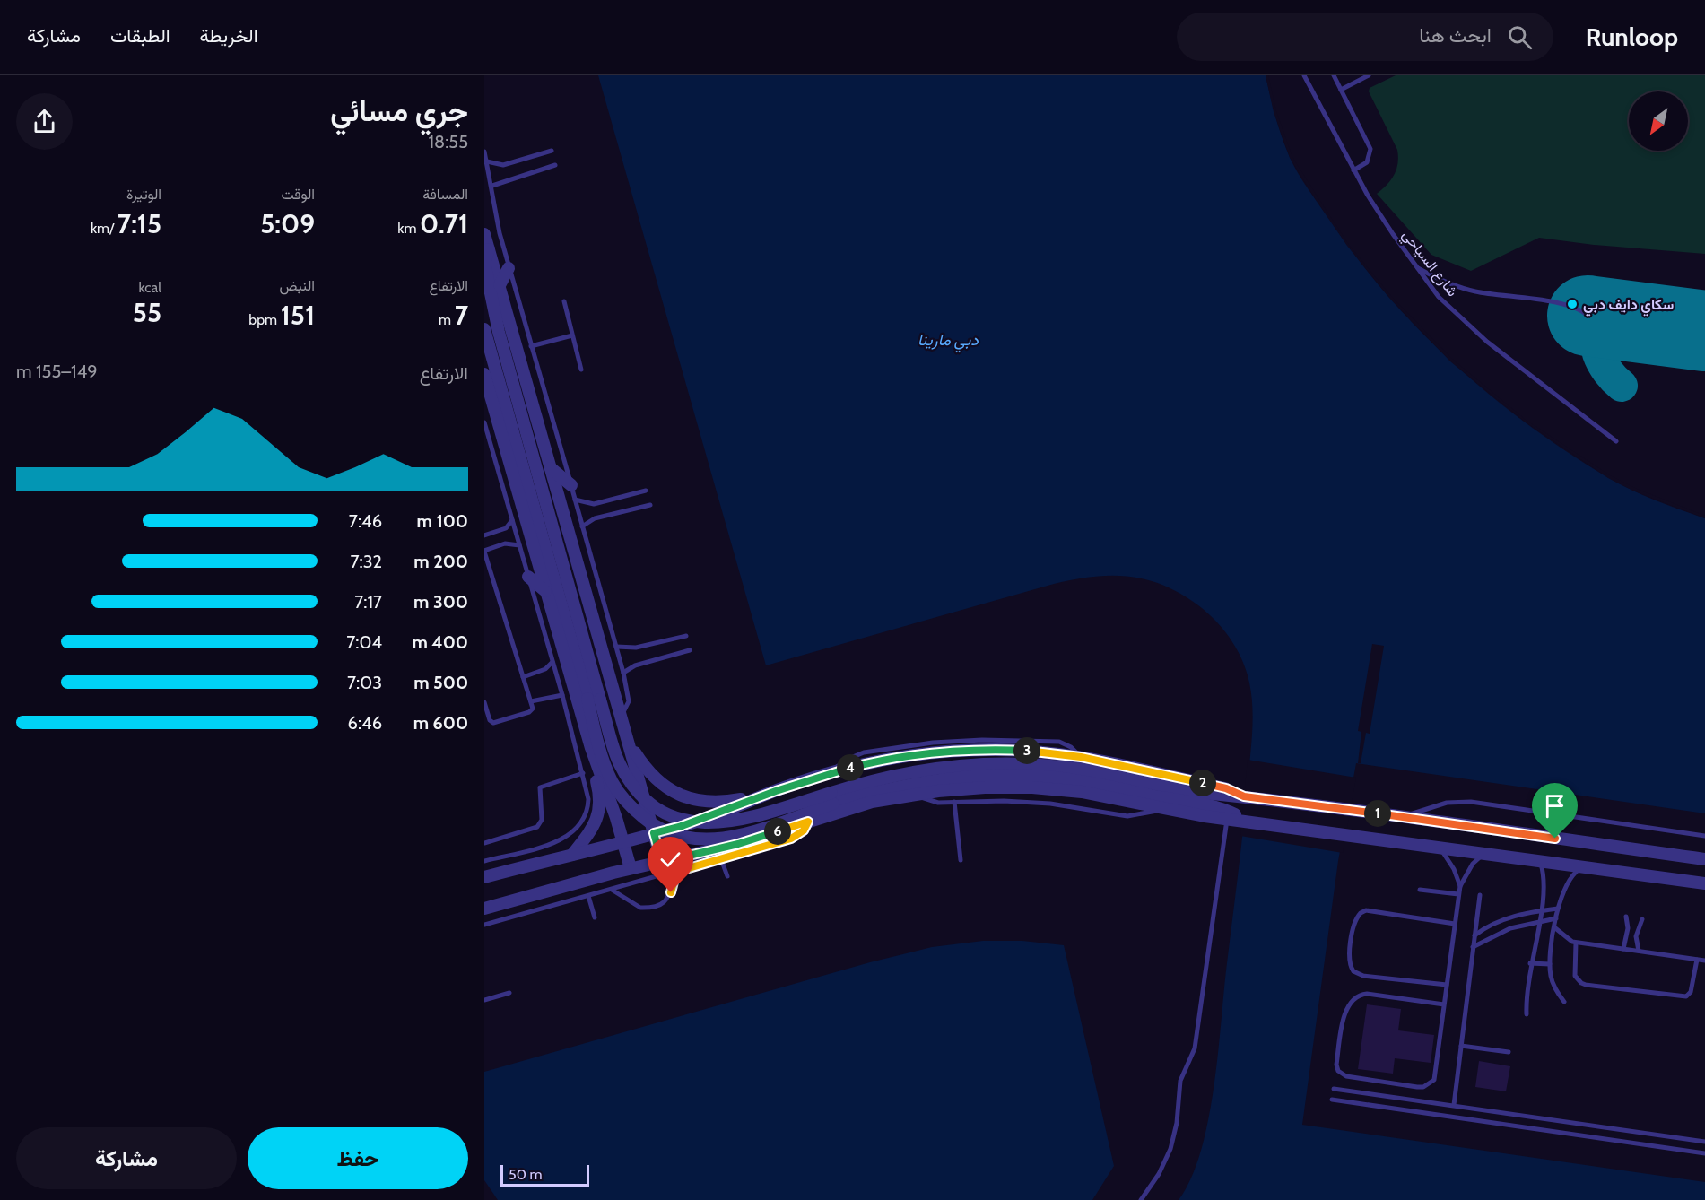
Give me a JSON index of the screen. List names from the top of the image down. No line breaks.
{"streets":{"lane":["شارع السياحي"]},"water":["دبي مارينا"],"places":["سكاي دايف دبي"],"scale_bar":"50 m","north":"bottom left","page":{"header":"Runloop","search":"ابحث هنا","nav":["الخريطة","الطبقات","مشاركة"],"heading":["جري مسائي","18:55"],"stats":[["المسافة","0.71 km"],["الوقت","5:09"],["الوتيرة","7:15 /km"],["الارتفاع","7 m"],["النبض","151 bpm"],["kcal","55"]],"chart":["الارتفاع","149–155 m"],"list":[{"name":"100 m","note":"7:46"},{"name":"200 m","note":"7:32"},{"name":"300 m","note":"7:17"},{"name":"400 m","note":"7:04"},{"name":"500 m","note":"7:03"},{"name":"600 m","note":"6:46"}],"pins":["3","4","2","1","6"],"buttons":["حفظ","مشاركة"],"scale":"50 m"}}
